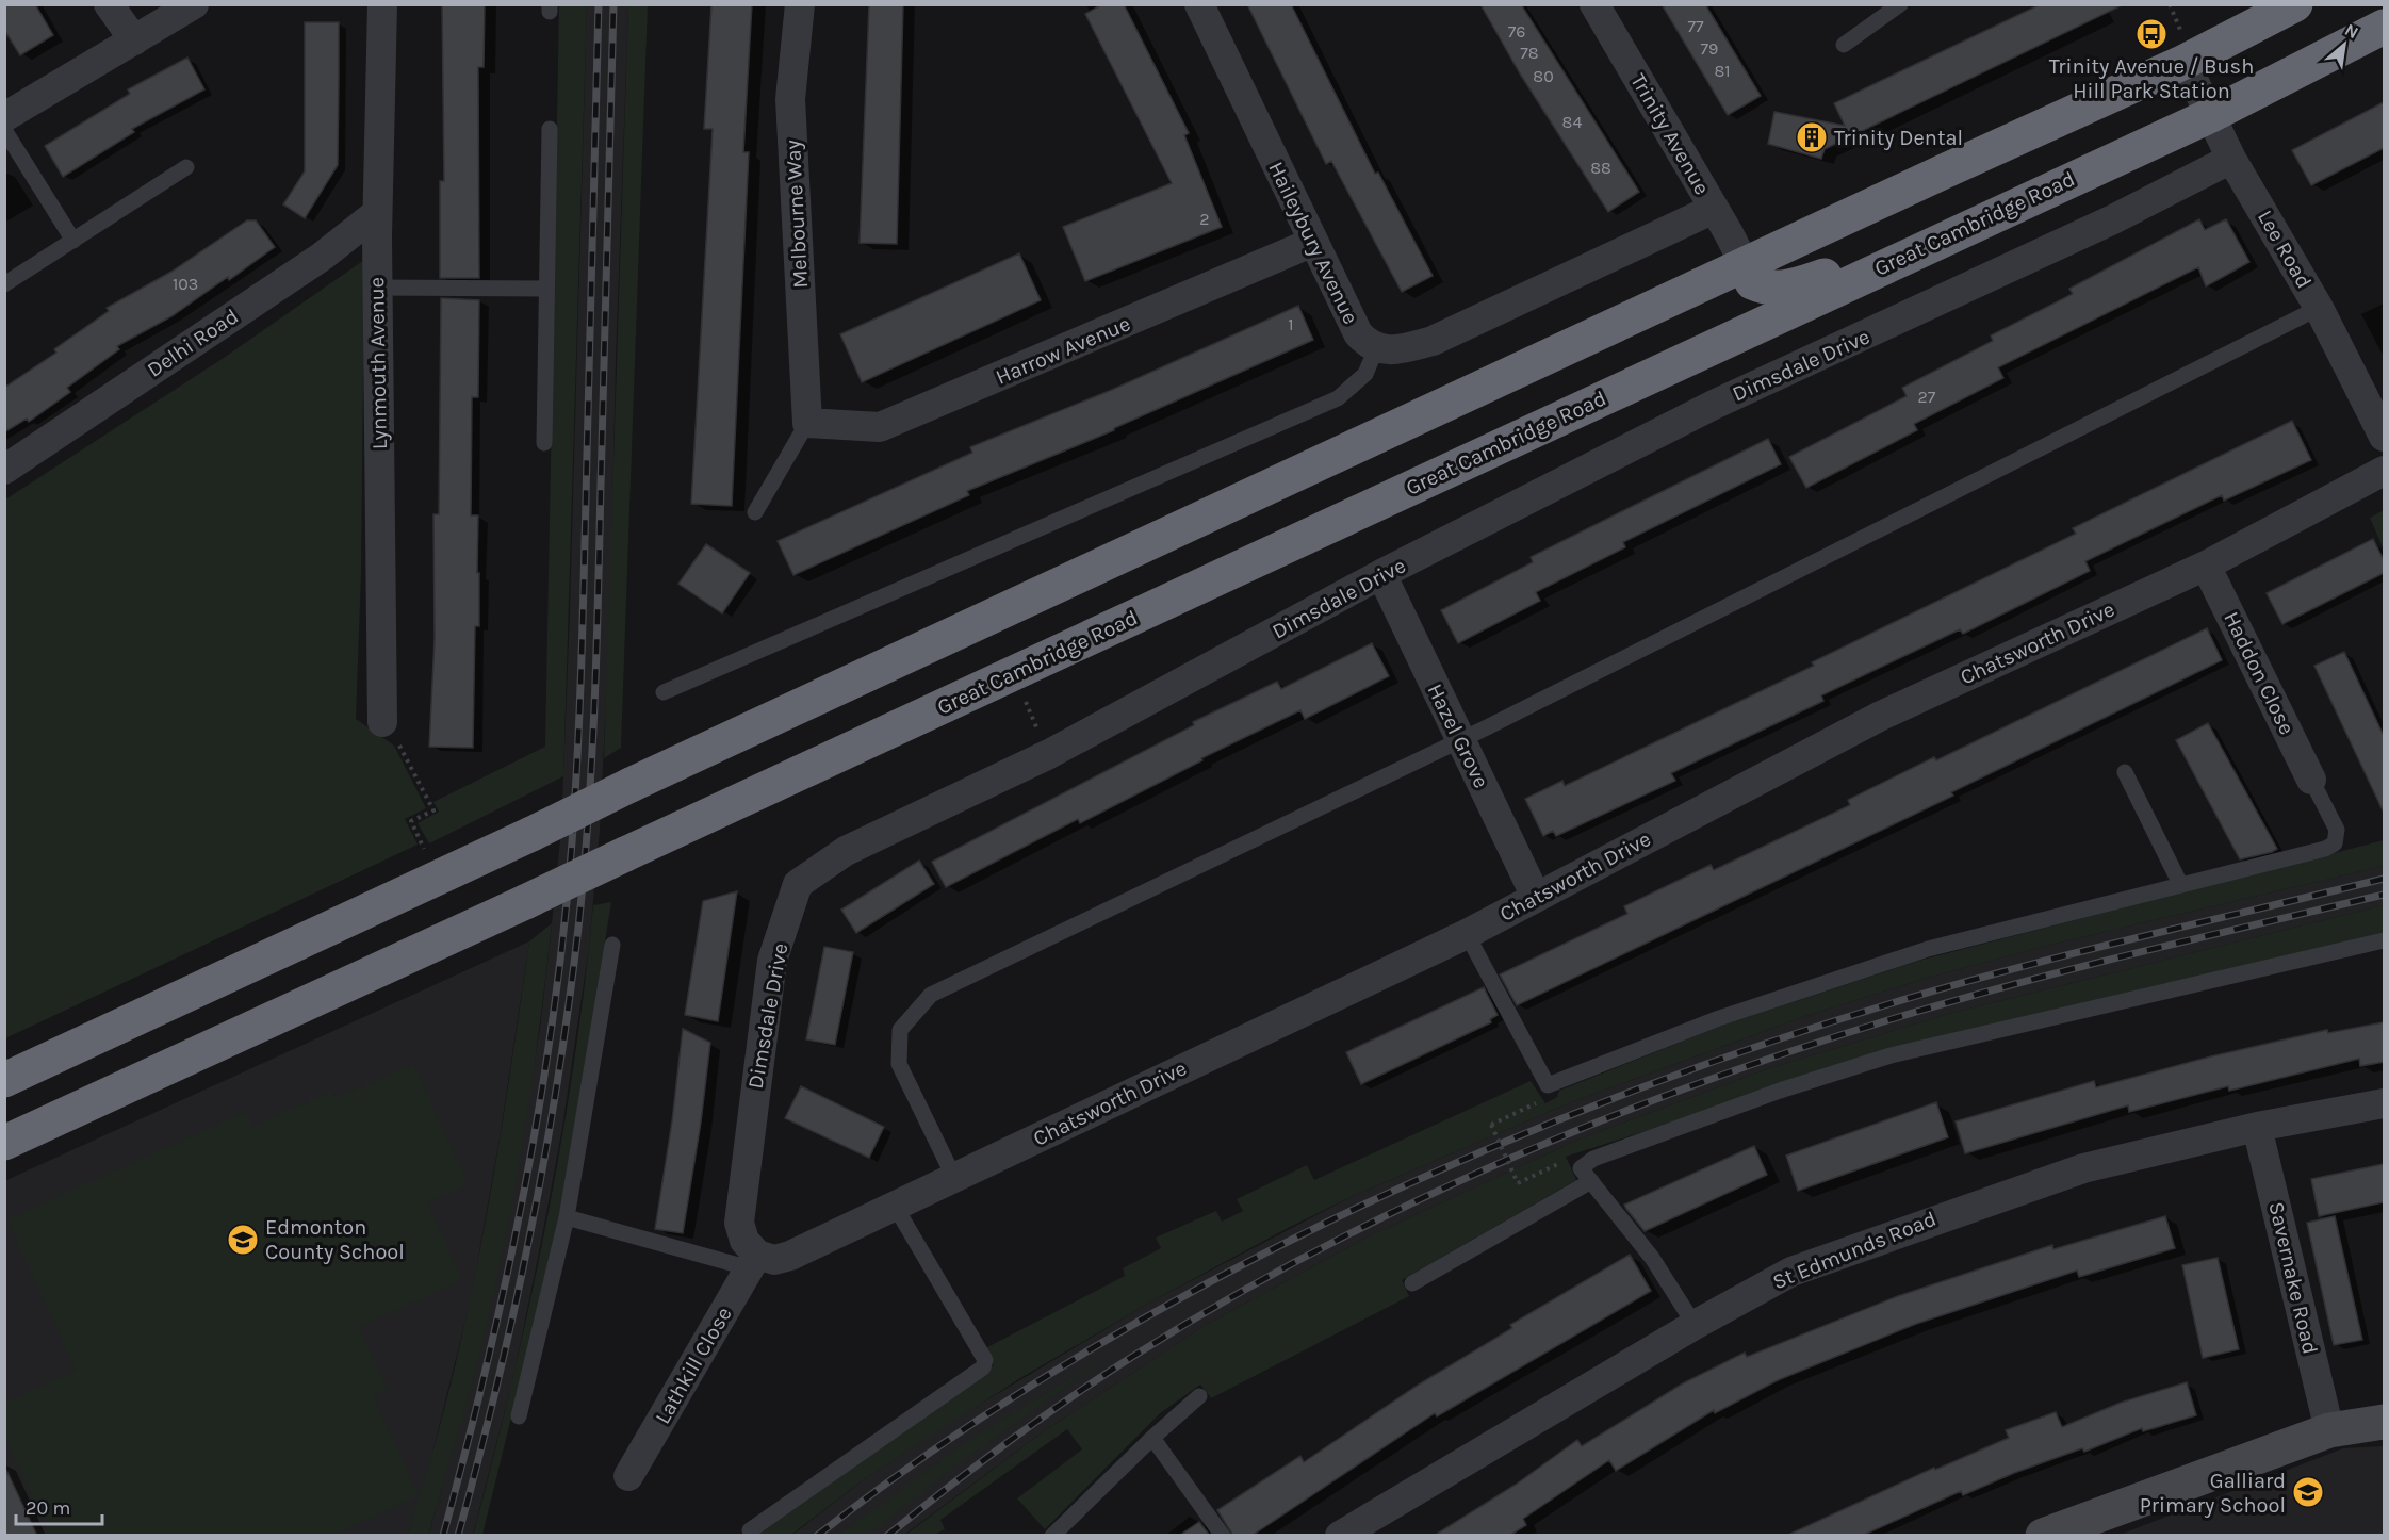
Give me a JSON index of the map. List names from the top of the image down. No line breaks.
{"streets":{"highway":["Great Cambridge Road"],"street":["Trinity Avenue","Melbourne Way","Haileybury Avenue","Lee Road","Delhi Road","Harrow Avenue","Lynmouth Avenue","Dimsdale Drive","Chatsworth Drive","Haddon Close","Hazel Grove","St Edmunds Road","Savernake Road","Lathkill Close"]},"crossings":[["Melbourne Way","Harrow Avenue"],["Great Cambridge Road","Lee Road"],["Haileybury Avenue","Harrow Avenue"],["Lee Road","Dimsdale Drive"],["Delhi Road","Lynmouth Avenue"],["Dimsdale Drive","Chatsworth Drive"],["Dimsdale Drive","Hazel Grove"],["Dimsdale Drive","Lathkill Close"],["Chatsworth Drive","Haddon Close"],["Chatsworth Drive","Hazel Grove"],["Chatsworth Drive","Lathkill Close"],["St Edmunds Road","Savernake Road"]],"places":{"bus stop":["Trinity Avenue / Bush Hill Park Station"],"building":["Trinity Dental"],"school or university":["Edmonton County School","Galliard Primary School"]},"house_numbers":["77","76","79","78","81","80","84","88","2","103","1","27"],"scale_bar":"20 m","north":"top right"}
